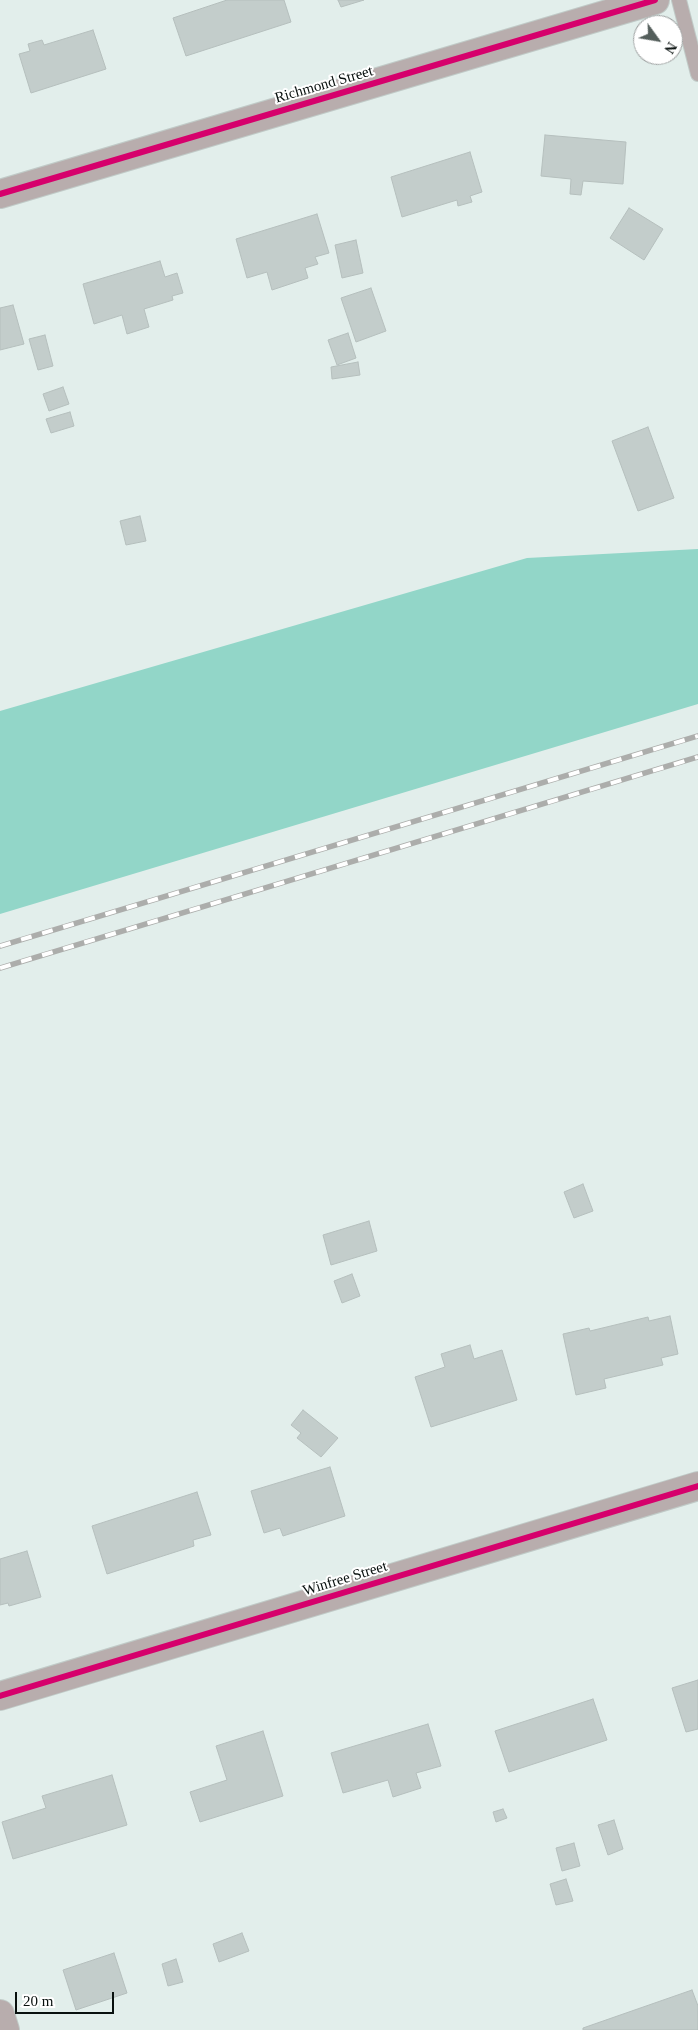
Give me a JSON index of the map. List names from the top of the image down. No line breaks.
{"streets":{"street":["Richmond Street","Winfree Street"]},"scale_bar":"20 m","north":"bottom right"}
